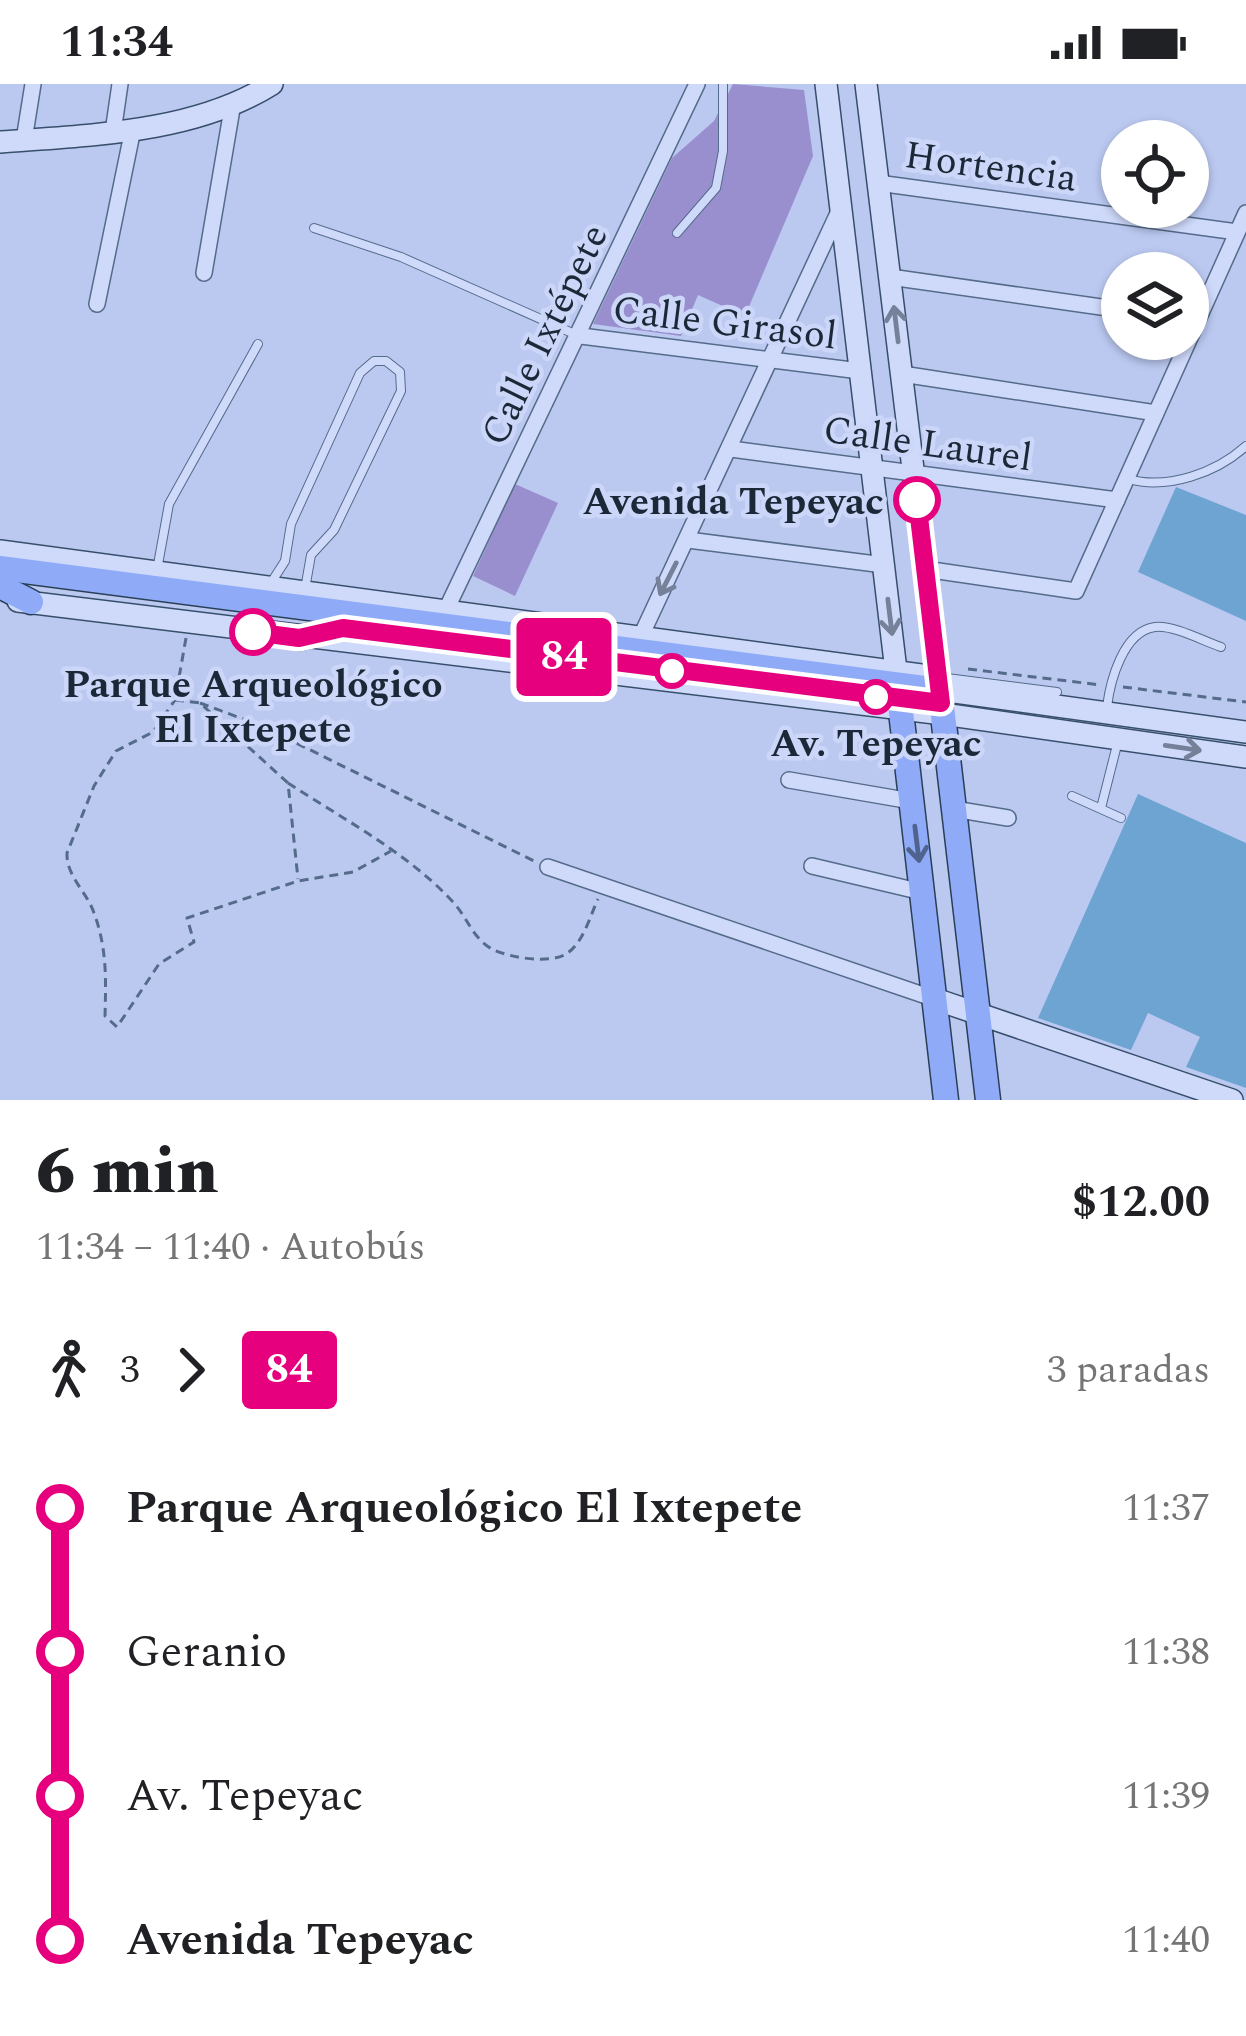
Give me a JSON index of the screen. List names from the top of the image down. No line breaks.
{"streets":{"street":["Hortencia","Calle Girasol","Calle Ixtépete","Calle Laurel"]},"crossings":[["Calle Girasol","Calle Ixtépete"]],"places":["Avenida Tepeyac","Parque Arqueológico El Ixtepete","Av. Tepeyac"],"lines":["bus line 84"],"page":{"status":"11:34","on_map":"84","heading":["6 min","11:34 – 11:40 · Autobús","$12.00"],"legs":["3","84","3 paradas"],"list":[{"name":"Parque Arqueológico El Ixtepete","value":"11:37"},{"name":"Geranio","value":"11:38"},{"name":"Av. Tepeyac","value":"11:39"},{"name":"Avenida Tepeyac","value":"11:40"}]}}
